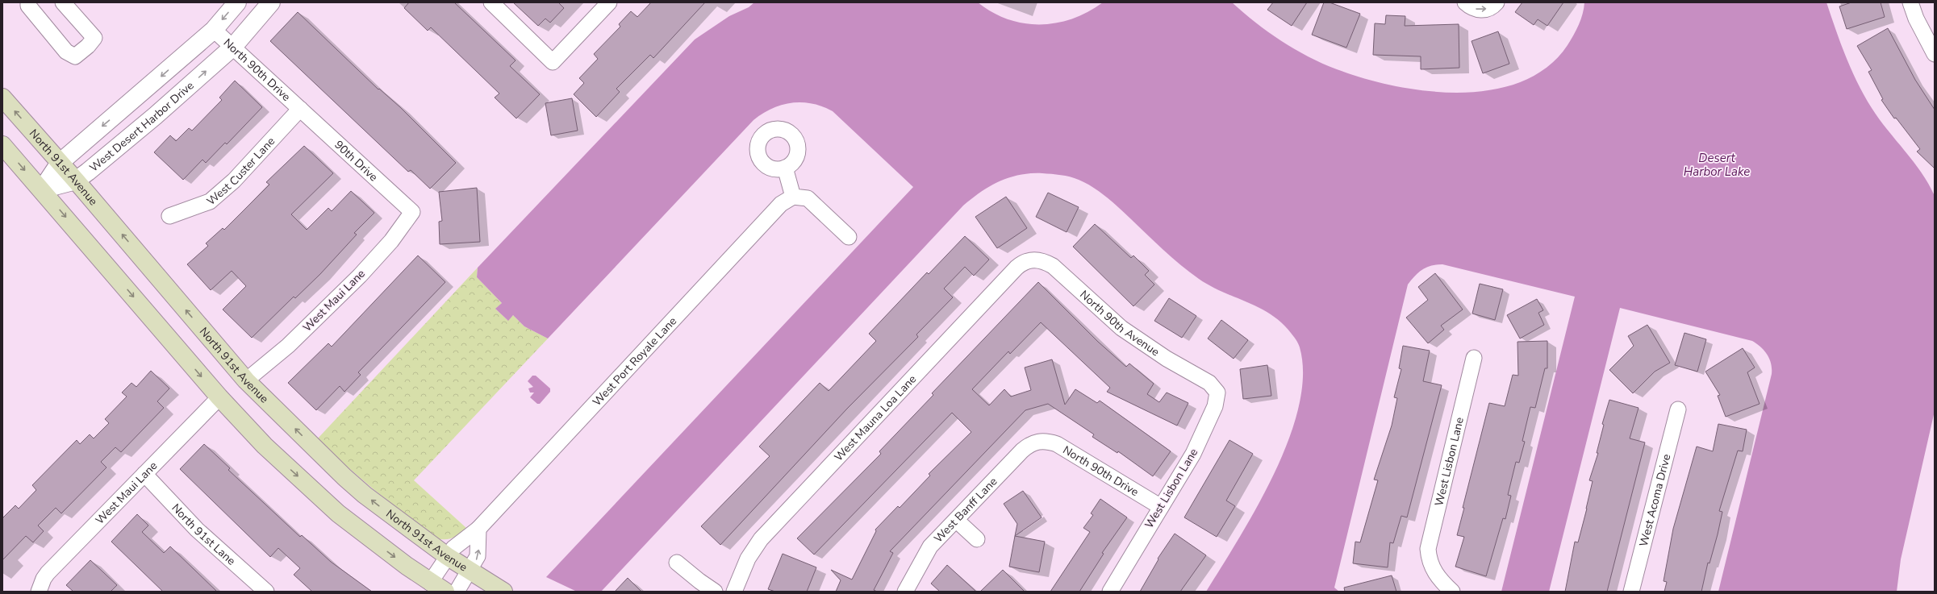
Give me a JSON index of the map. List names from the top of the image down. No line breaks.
{"streets":{"main road":["North 91st Avenue"],"street":["North 90th Drive","West Desert Harbor Drive","90th Drive","West Custer Lane","West Maui Lane","North 90th Avenue","West Port Royale Lane","West Mauna Loa Lane","West Lisbon Lane","West Acoma Drive","West Banff Lane","North 91st Lane"]},"crossings":[["North 90th Drive","West Desert Harbor Drive"],["North 90th Drive","90th Drive"],["North 90th Drive","West Custer Lane"],["North 90th Drive","West Lisbon Lane"],["North 90th Drive","West Banff Lane"],["West Desert Harbor Drive","North 91st Avenue"],["90th Drive","West Custer Lane"],["90th Drive","West Maui Lane"],["North 91st Avenue","West Maui Lane"],["North 91st Avenue","West Port Royale Lane"],["West Maui Lane","North 91st Lane"],["North 90th Avenue","West Mauna Loa Lane"],["North 90th Avenue","West Lisbon Lane"]],"water":["Desert Harbor Lake"]}
